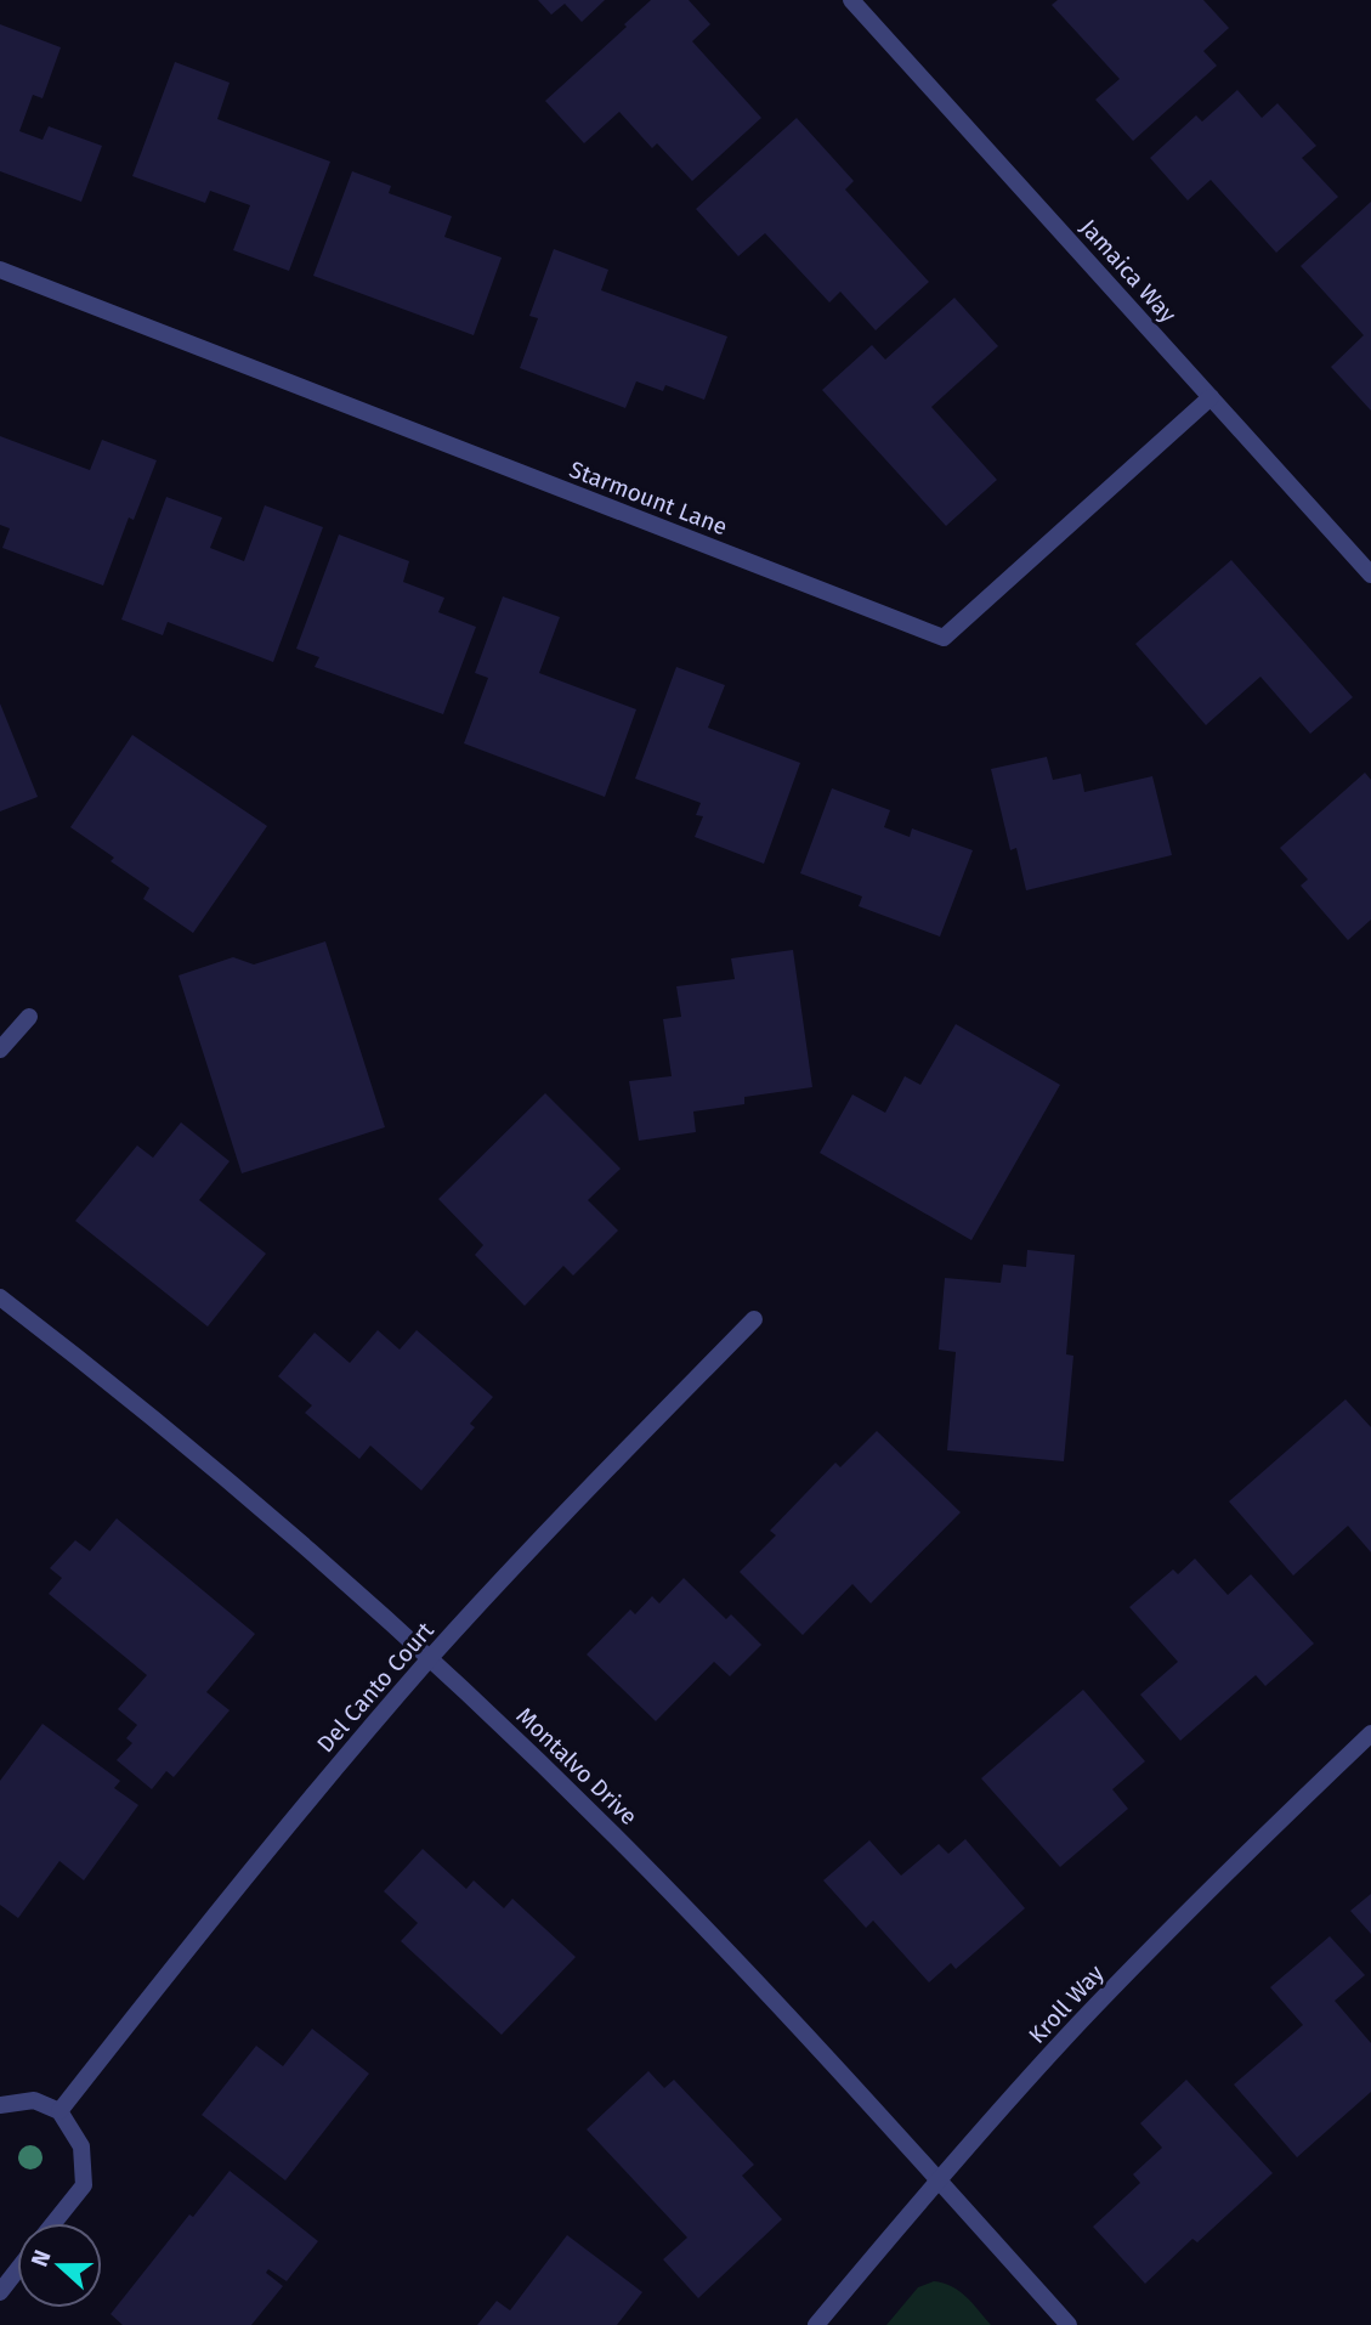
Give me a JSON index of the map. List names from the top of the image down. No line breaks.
{"streets":{"street":["Jamaica Way","Starmount Lane","Del Canto Court","Montalvo Drive","Kroll Way"]},"crossings":[["Jamaica Way","Starmount Lane"],["Del Canto Court","Montalvo Drive"],["Montalvo Drive","Kroll Way"]],"north":"left"}
